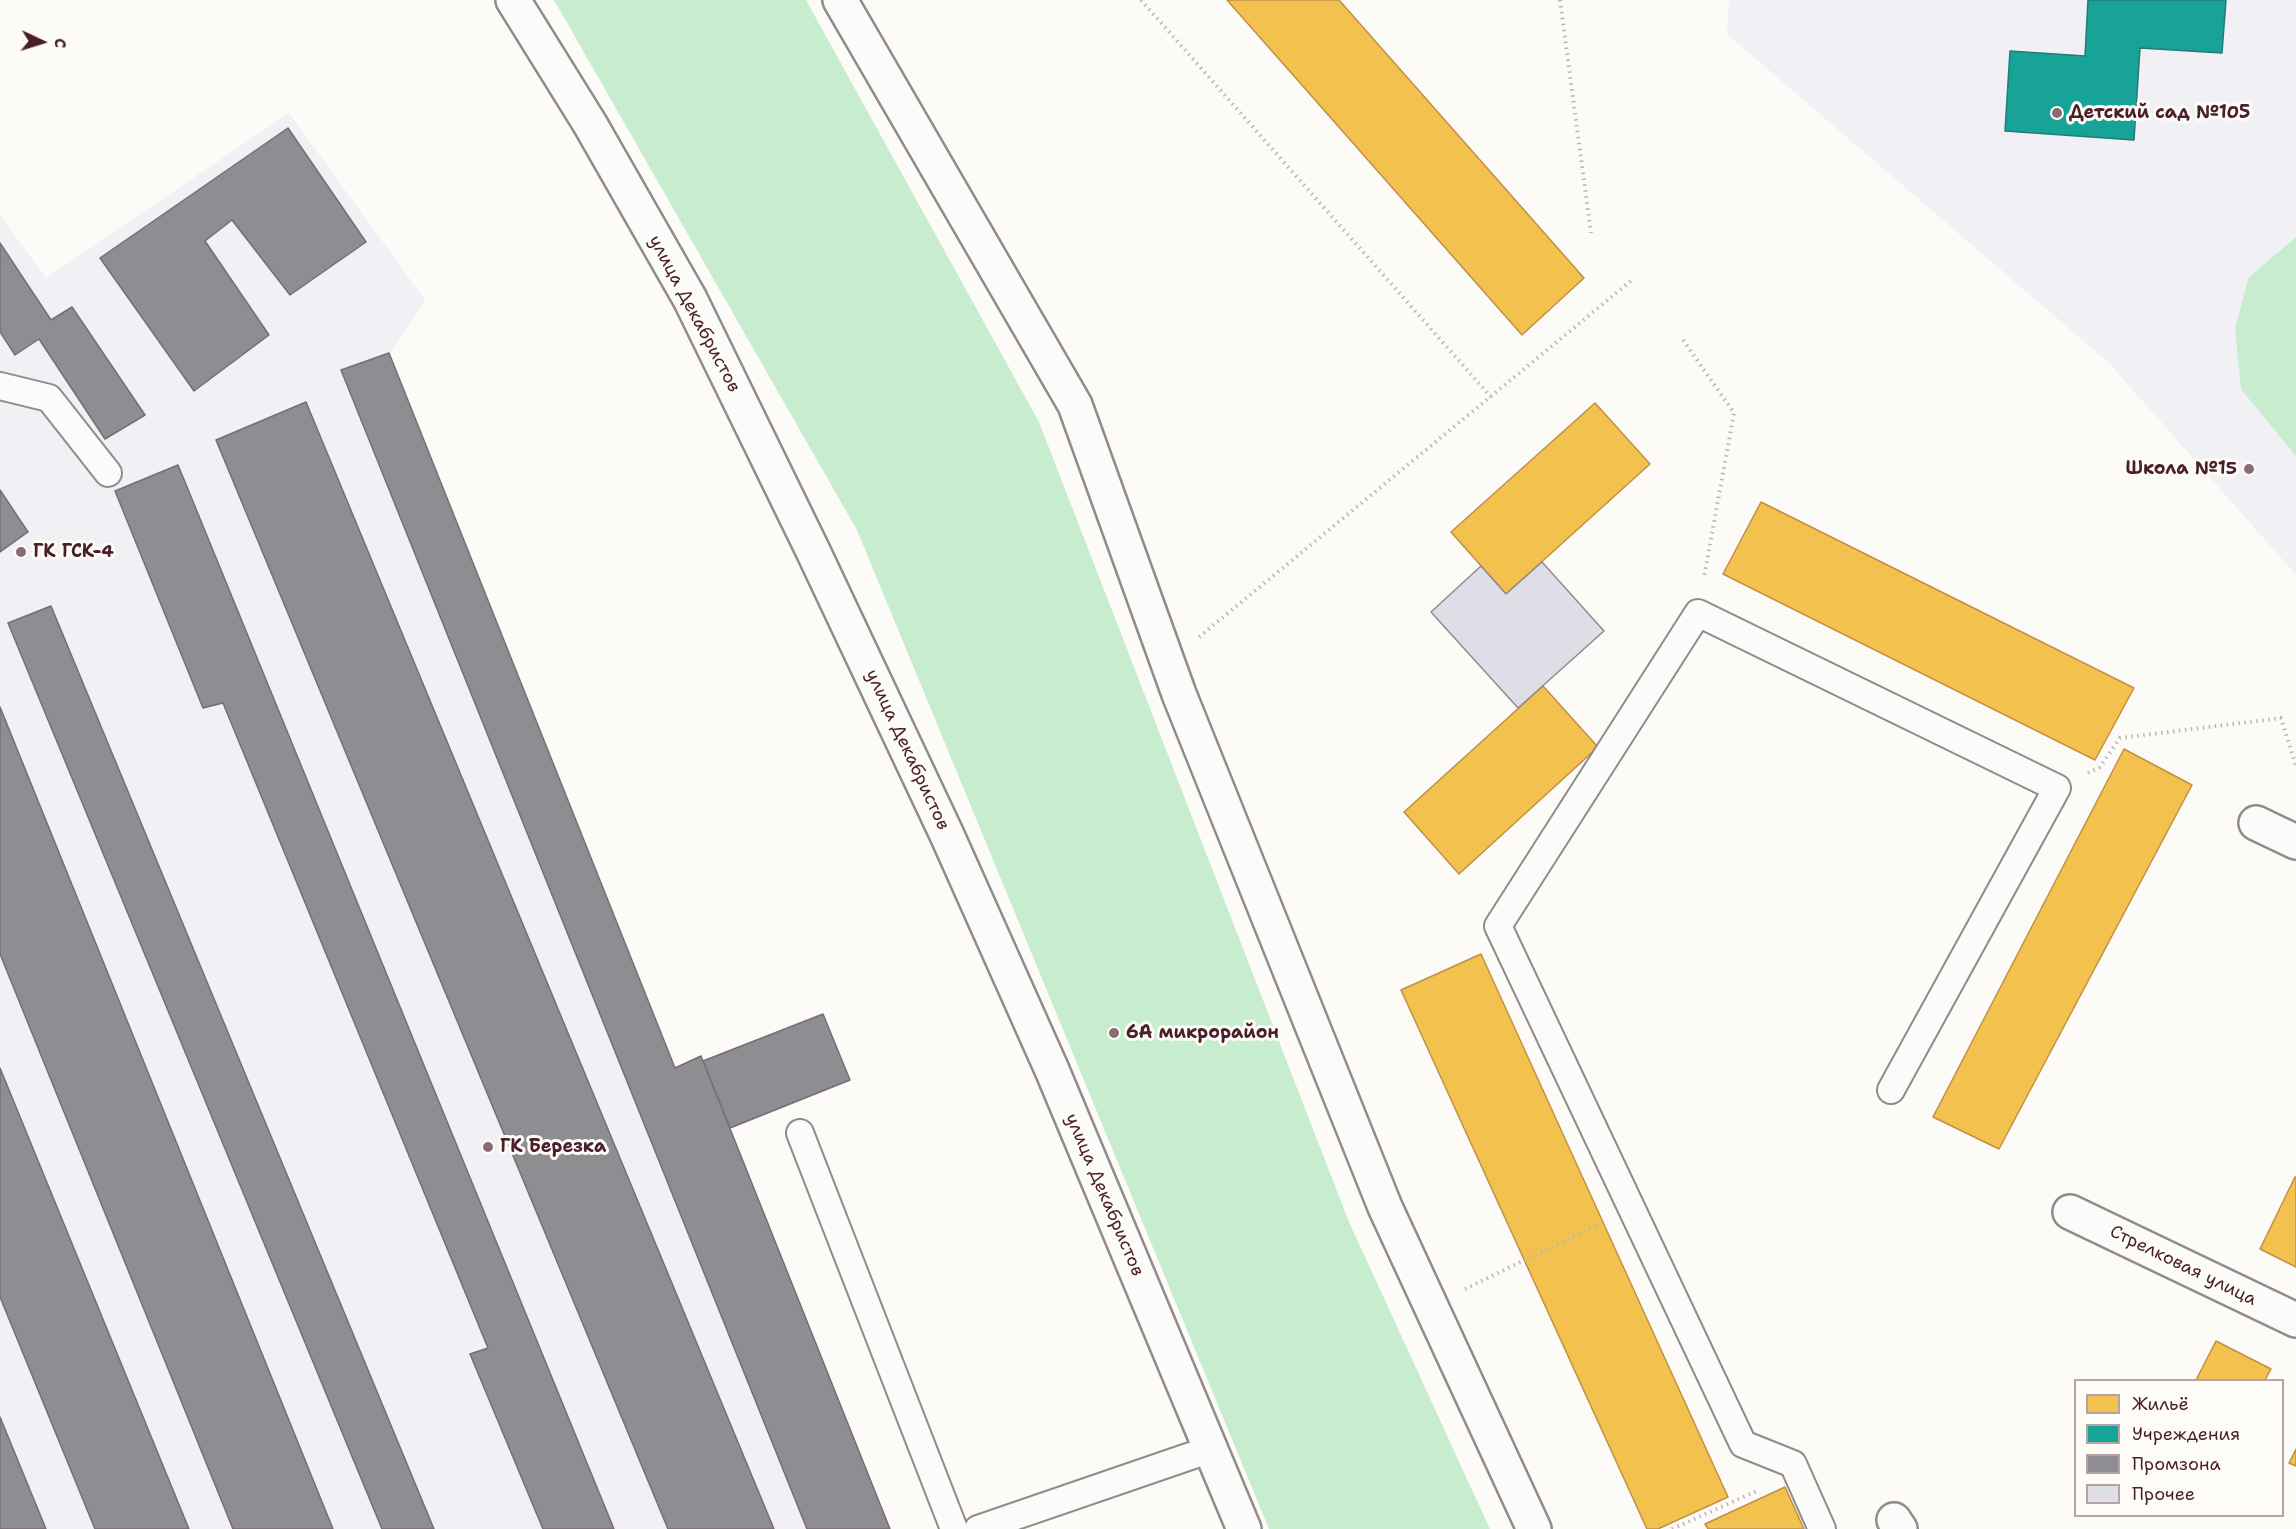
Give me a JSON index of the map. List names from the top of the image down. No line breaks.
{"streets":{"street":["улица Декабристов","Стрелковая улица"]},"places":["Детский сад №105","Школа №15","ГК ГСК-4","6А микрорайон","ГК Березка"],"legend":["Жильё","Учреждения","Промзона","Прочее"],"north":"right"}
